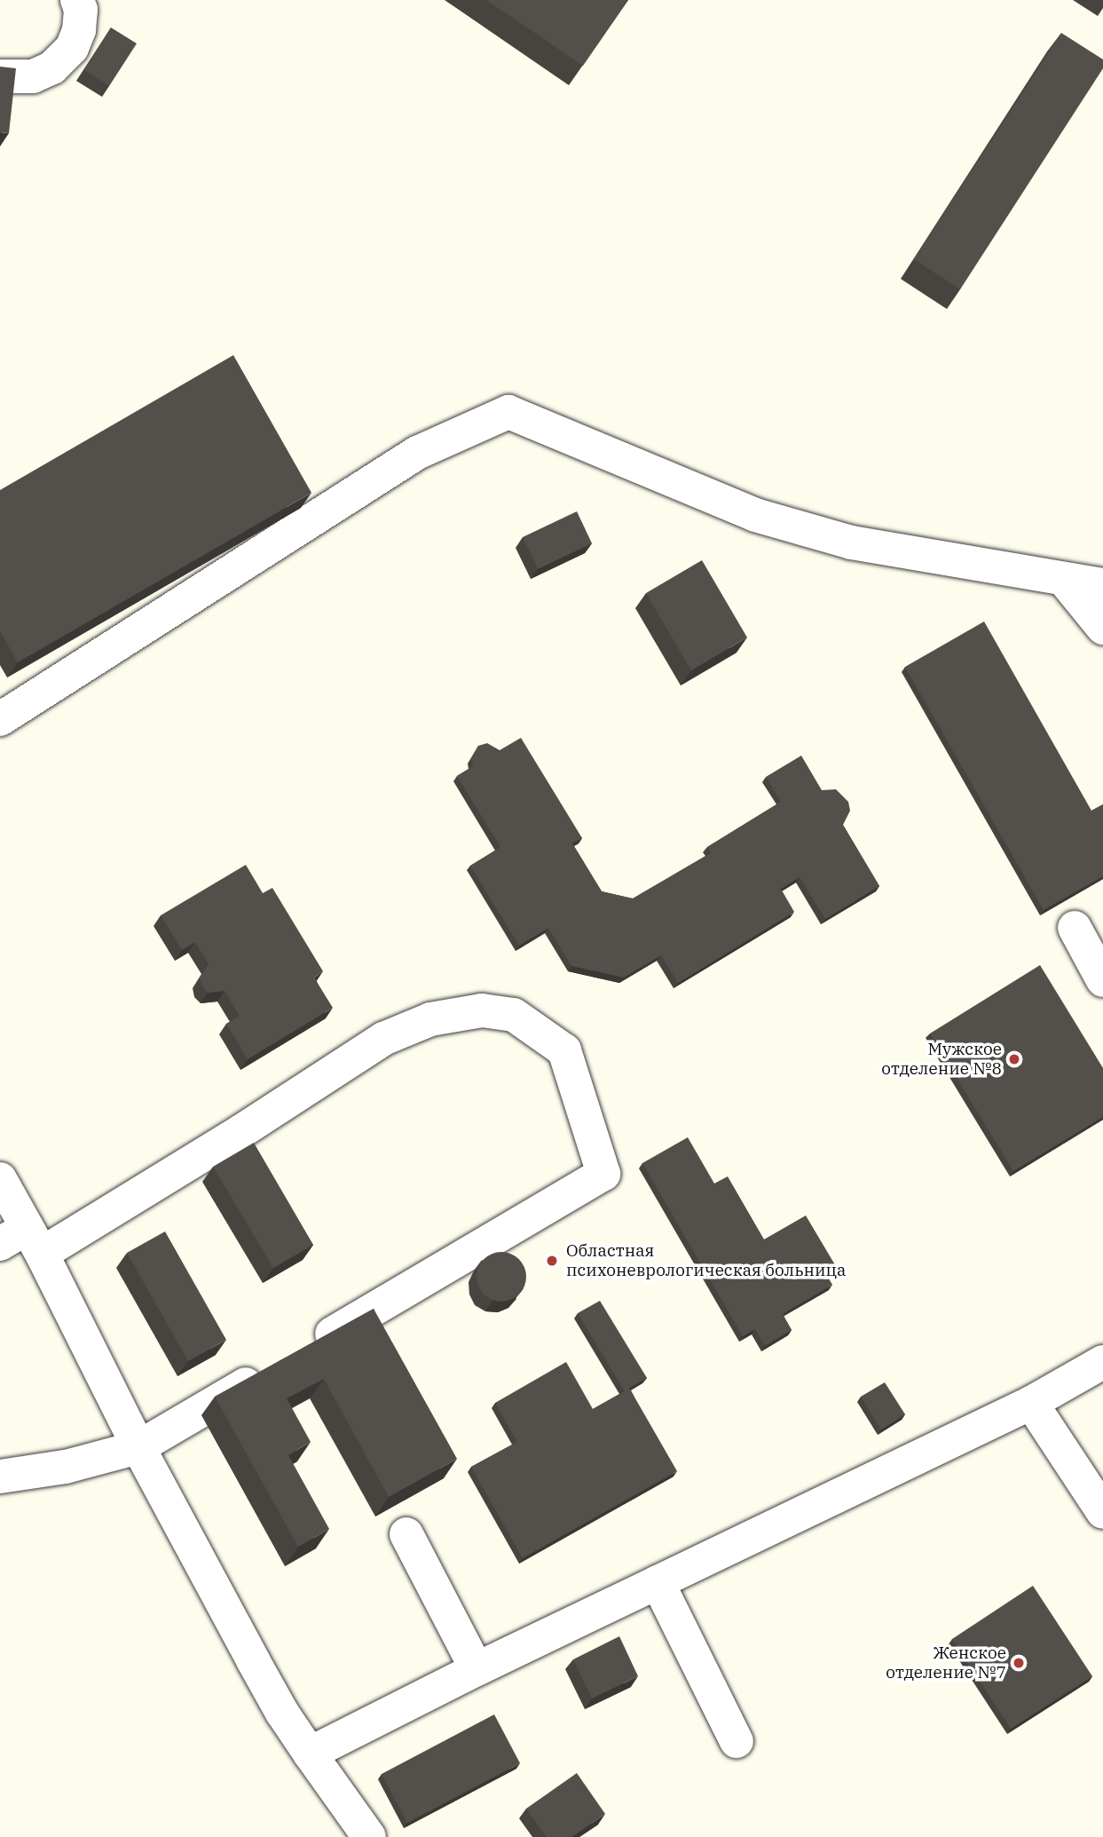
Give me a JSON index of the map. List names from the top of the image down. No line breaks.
{"places":["Мужское отделение №8","Областная психоневрологическая больница","Женское отделение №7"]}
